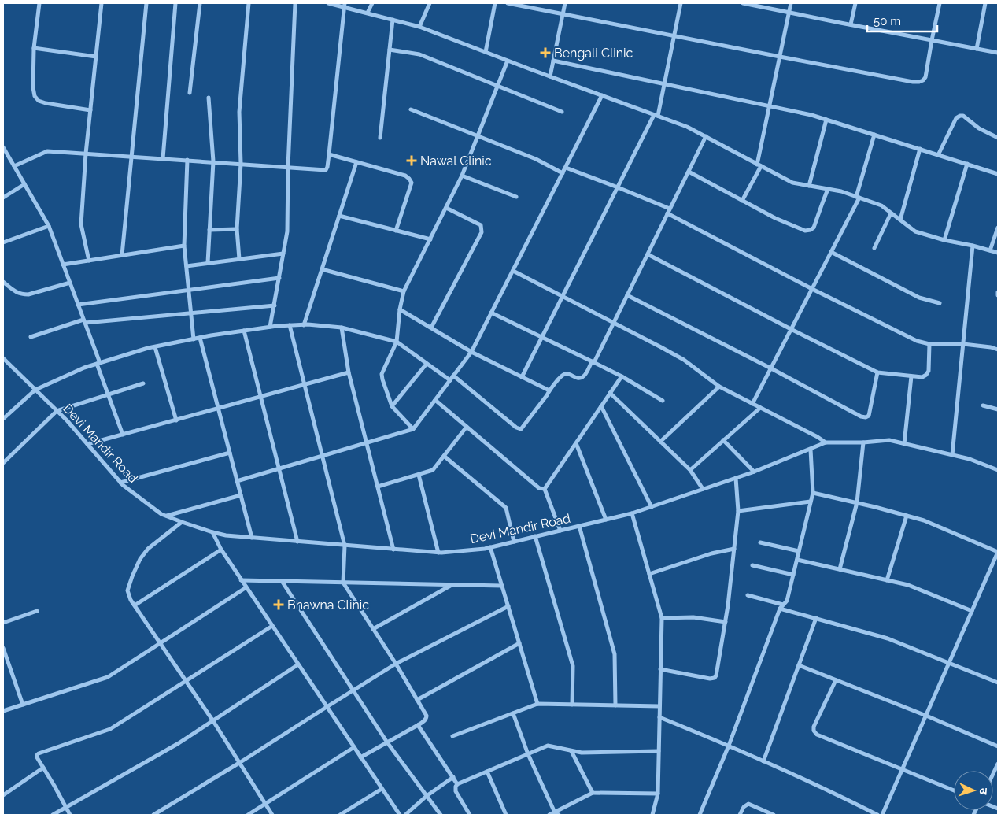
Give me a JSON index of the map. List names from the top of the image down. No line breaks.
{"streets":{"street":["Devi Mandir Road"]},"places":{"health":["Bengali Clinic","Nawal Clinic","Bhawna Clinic"]},"scale_bar":"50 m","north":"right"}
